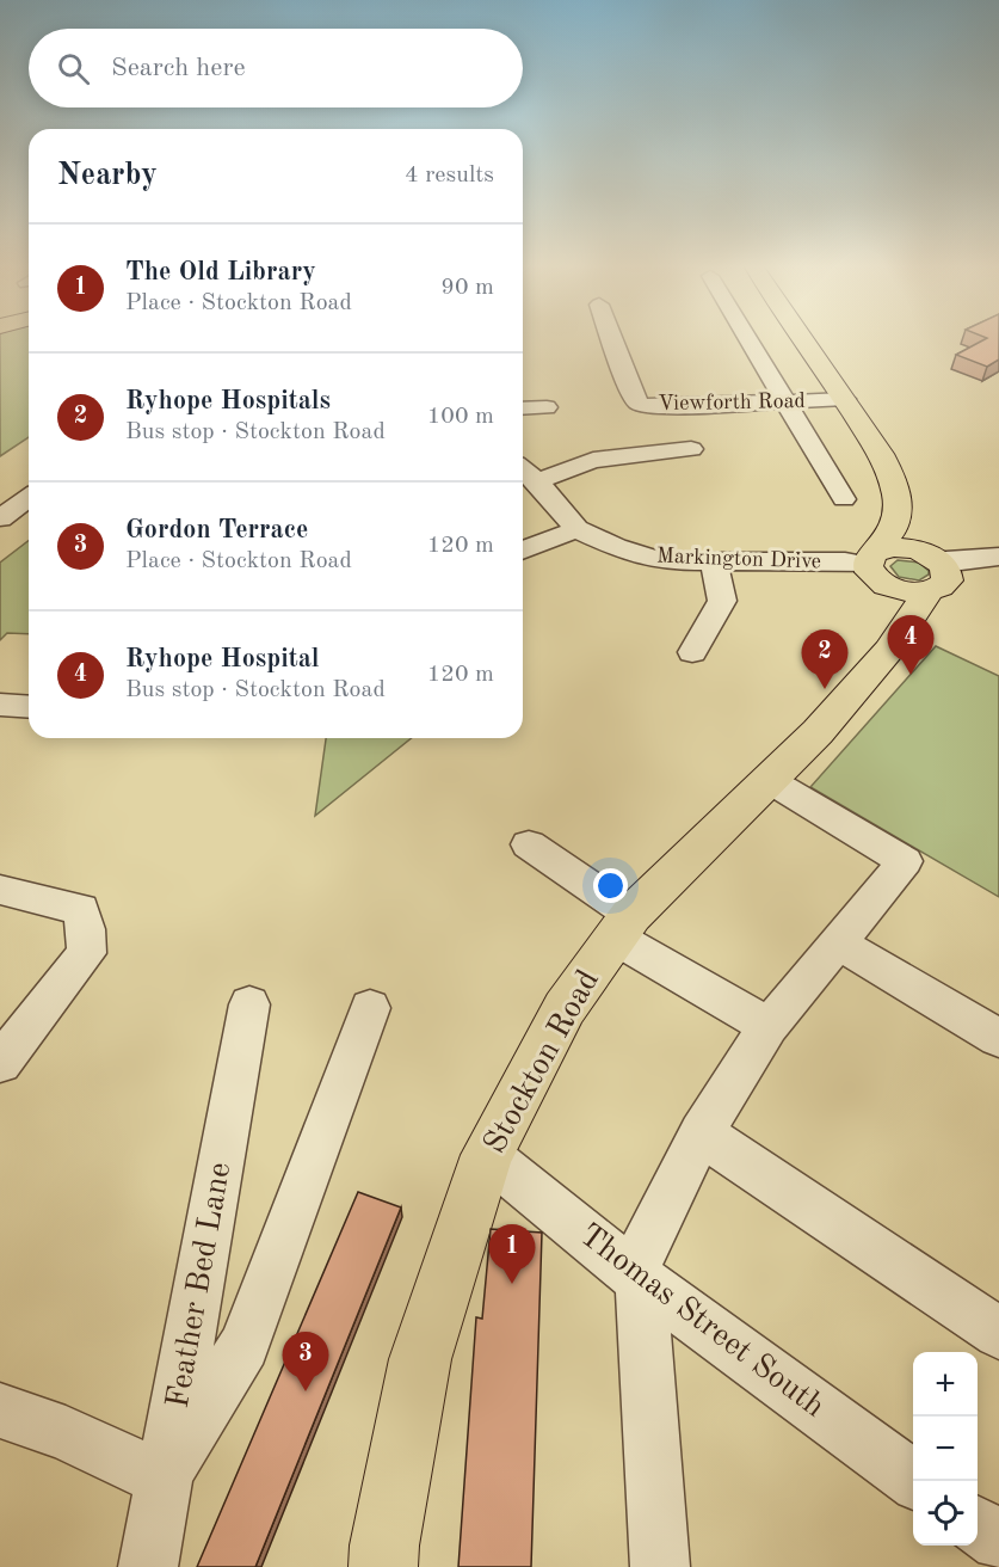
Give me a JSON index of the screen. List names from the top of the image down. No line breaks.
{"streets":{"main road":["Stockton Road"],"street":["Viewforth Road","Markington Drive","Feather Bed Lane","Thomas Street South"]},"crossings":[["Stockton Road","Thomas Street South"]],"page":{"search":"Search here","heading":["Nearby","4 results"],"list":[{"mark":"1","name":"The Old Library","note":"Place · Stockton Road","value":"90 m"},{"mark":"2","name":"Ryhope Hospitals","note":"Bus stop · Stockton Road","value":"100 m"},{"mark":"3","name":"Gordon Terrace","note":"Place · Stockton Road","value":"120 m"},{"mark":"4","name":"Ryhope Hospital","note":"Bus stop · Stockton Road","value":"120 m"}],"pins":["4","2","1","3"],"map_buttons":["+","−"]}}
